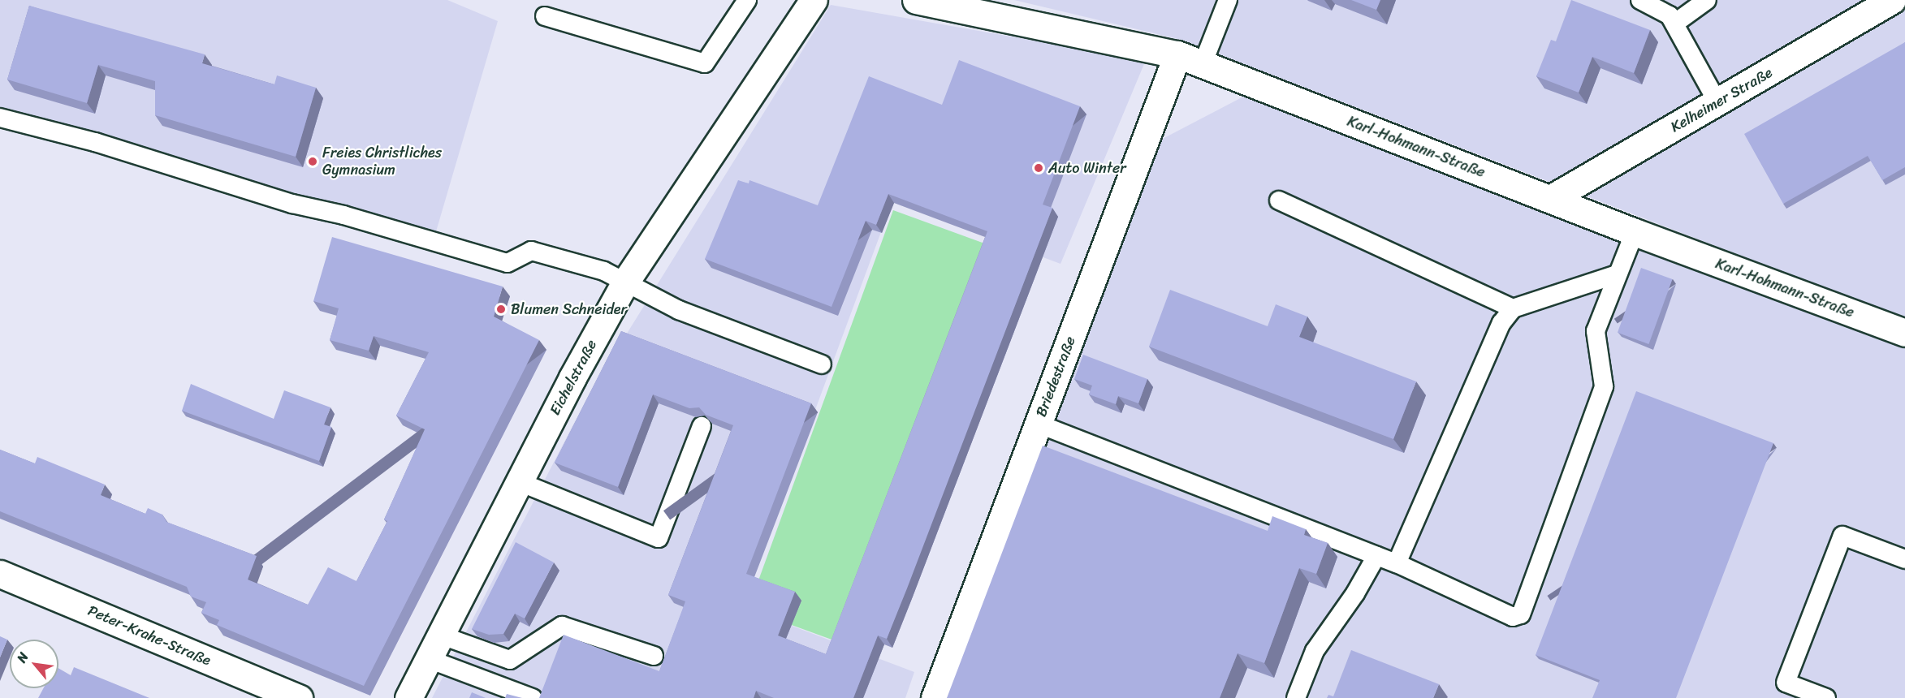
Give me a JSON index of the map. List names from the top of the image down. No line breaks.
{"streets":{"street":["Kelheimer Straße","Karl-Hohmann-Straße","Briedestraße","Eichelstraße","Peter-Krahe-Straße"]},"crossings":[["Kelheimer Straße","Karl-Hohmann-Straße"],["Karl-Hohmann-Straße","Briedestraße"]],"places":["Freies Christliches Gymnasium","Auto Winter","Blumen Schneider"],"north":"top left"}
